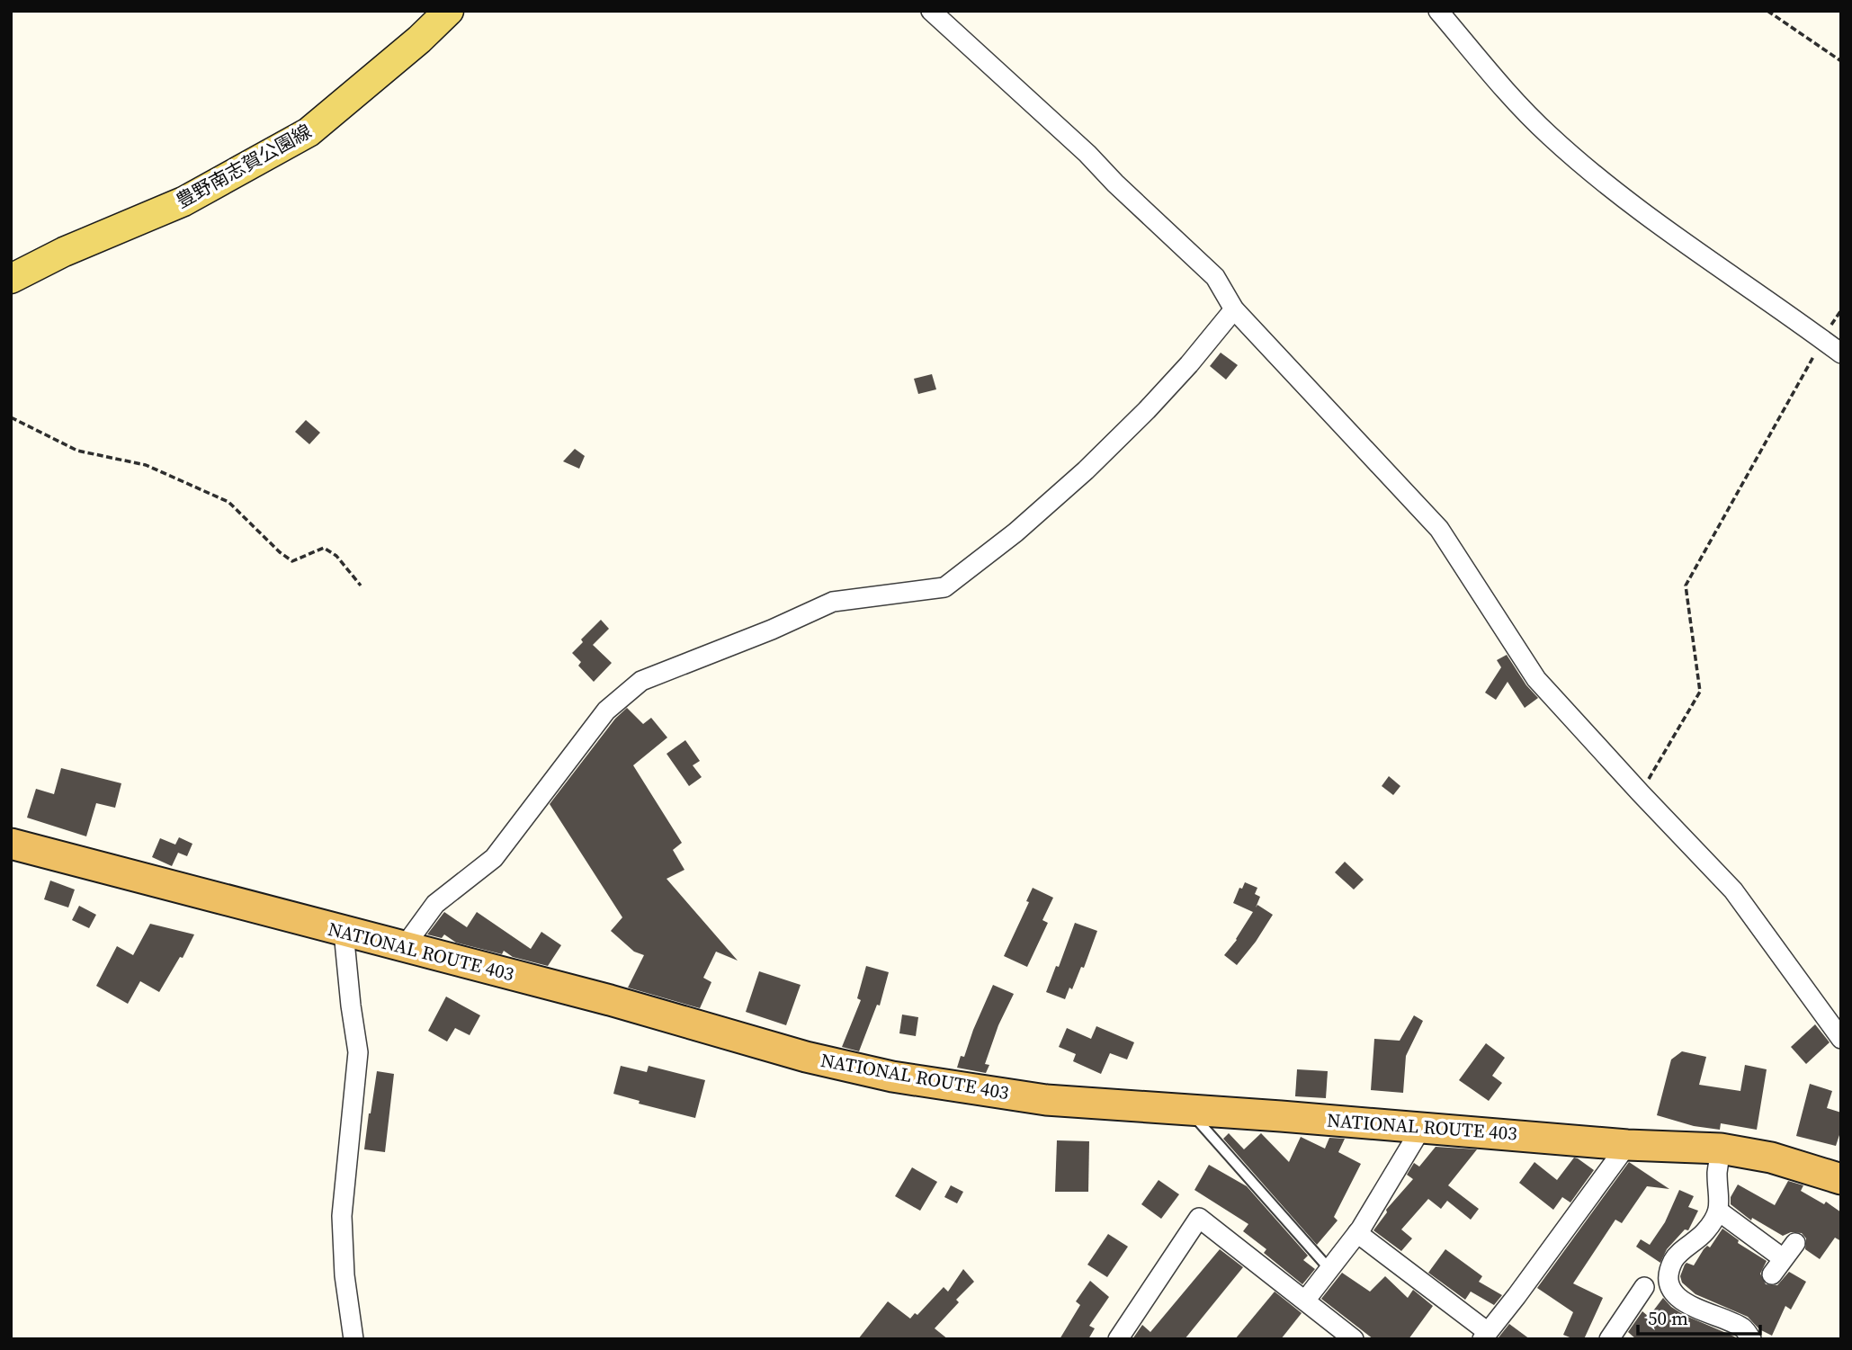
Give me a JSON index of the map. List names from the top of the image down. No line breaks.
{"streets":{"highway":["NATIONAL ROUTE 403"],"main road":["豊野南志賀公園線"]},"scale_bar":"50 m"}
